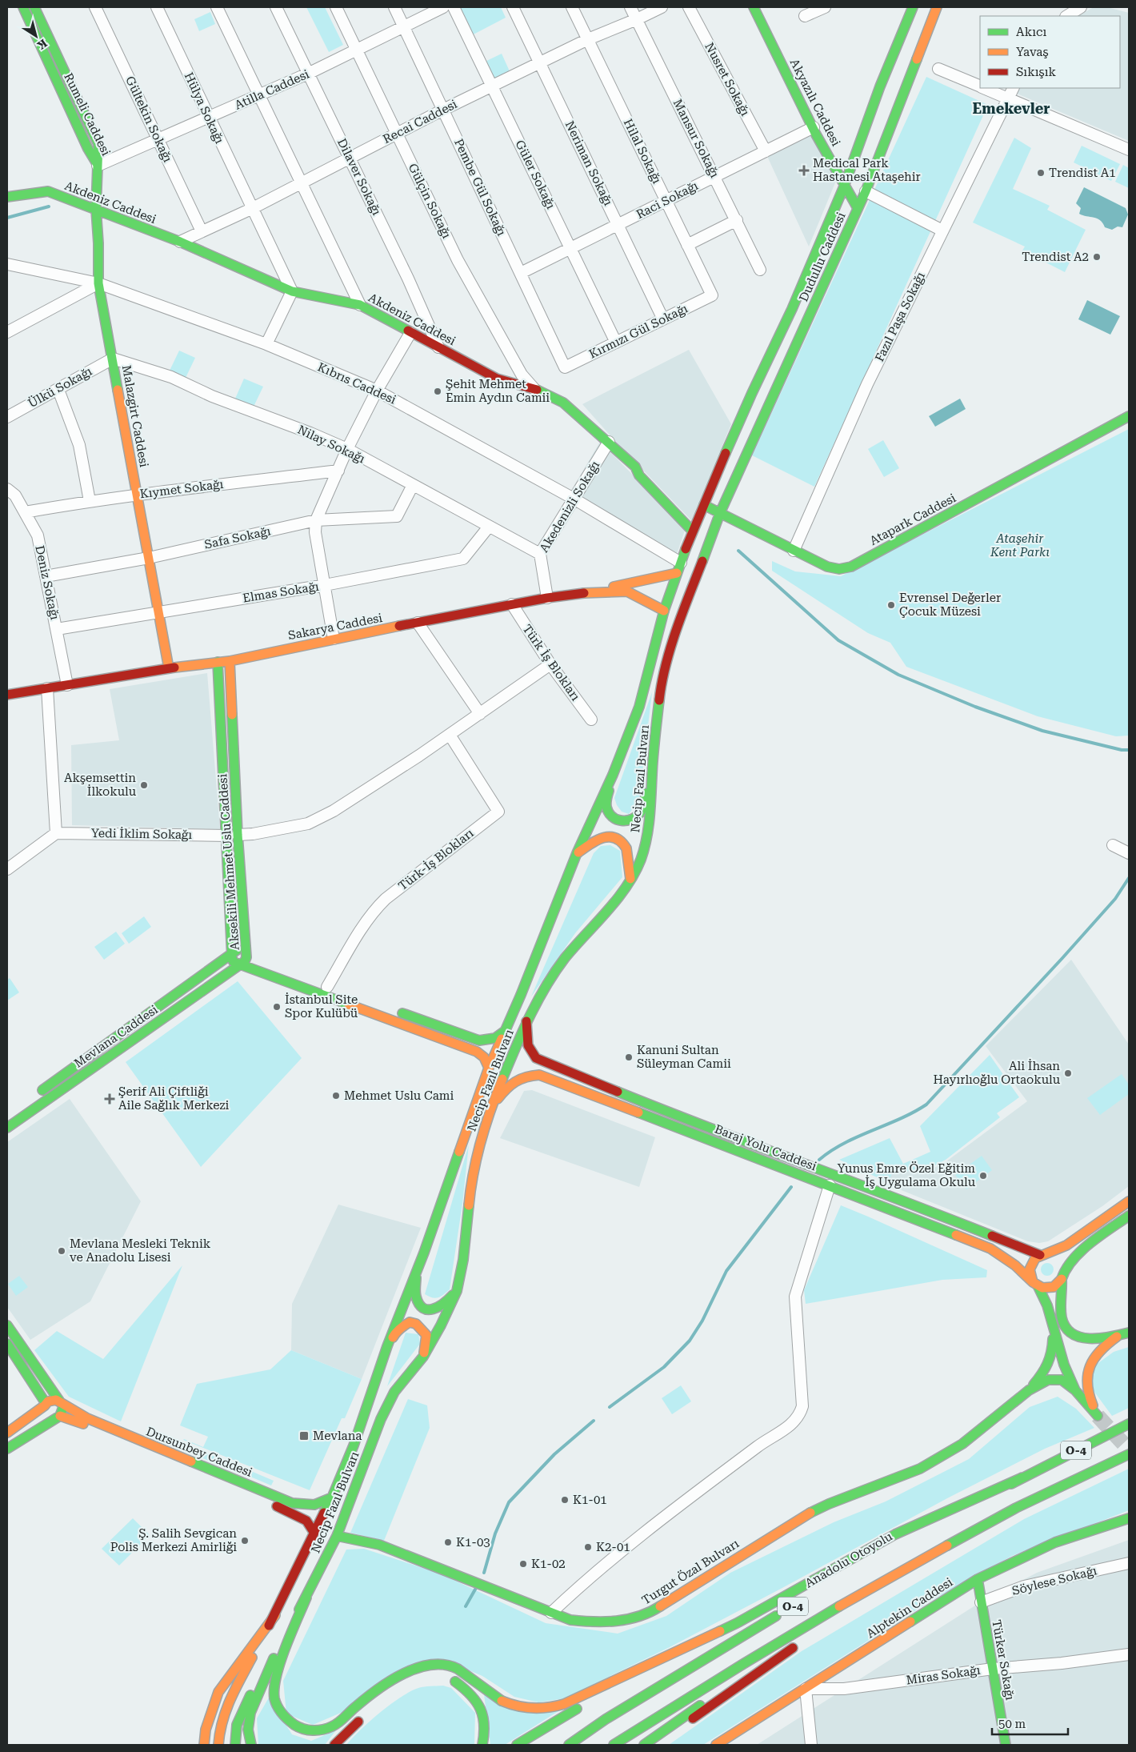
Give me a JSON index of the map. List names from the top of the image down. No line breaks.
{"streets":{"main road":["Akyazılı Caddesi","Rumeli Caddesi","Akdeniz Caddesi","Dudullu Caddesi","Malazgirt Caddesi","Atapark Caddesi","Sakarya Caddesi","Necip Fazıl Bulvarı","Aksekili Mehmet Uslu Caddesi","Mevlana Caddesi","Baraj Yolu Caddesi","O-4","Dursunbey Caddesi","Anadolu Otoyolu","Turgut Özal Bulvarı","Alptekin Caddesi","Türker Sokağı"],"street":["Nusret Sokağı","Atilla Caddesi","Hülya Sokağı","Gültekin Sokağı","Recai Caddesi","Mansur Sokağı","Hilal Sokağı","Neriman Sokağı","Güler Sokağı","Dilaver Sokağı","Pembe Gül Sokağı","Raci Sokağı","Gülçin Sokağı","Fazıl Paşa Sokağı","Kırmızı Gül Sokağı","Kıbrıs Caddesi","Ülkü Sokağı","Nilay Sokağı","Kıymet Sokağı","Akedenizli Sokağı","Safa Sokağı","Deniz Sokağı","Elmas Sokağı","Türk İş Blokları","Yedi İklim Sokağı","Türk-İş Blokları","Söylese Sokağı","Miras Sokağı"]},"crossings":[["Nusret Sokağı","Raci Sokağı"],["Atilla Caddesi","Hülya Sokağı"],["Atilla Caddesi","Rumeli Caddesi"],["Atilla Caddesi","Gültekin Sokağı"],["Atilla Caddesi","Dilaver Sokağı"],["Atilla Caddesi","Pembe Gül Sokağı"],["Atilla Caddesi","Gülçin Sokağı"],["Atilla Caddesi","Malazgirt Caddesi"],["Akyazılı Caddesi","Raci Sokağı"],["Akyazılı Caddesi","Dudullu Caddesi"],["Hülya Sokağı","Recai Caddesi"],["Rumeli Caddesi","Malazgirt Caddesi"],["Gültekin Sokağı","Recai Caddesi"],["Recai Caddesi","Mansur Sokağı"],["Recai Caddesi","Hilal Sokağı"],["Recai Caddesi","Neriman Sokağı"],["Recai Caddesi","Güler Sokağı"],["Recai Caddesi","Dilaver Sokağı"],["Recai Caddesi","Pembe Gül Sokağı"],["Recai Caddesi","Gülçin Sokağı"],["Recai Caddesi","Akdeniz Caddesi"],["Mansur Sokağı","Raci Sokağı"],["Hilal Sokağı","Raci Sokağı"],["Hilal Sokağı","Kırmızı Gül Sokağı"],["Neriman Sokağı","Raci Sokağı"],["Neriman Sokağı","Kırmızı Gül Sokağı"],["Güler Sokağı","Raci Sokağı"],["Güler Sokağı","Kırmızı Gül Sokağı"],["Dilaver Sokağı","Akdeniz Caddesi"],["Pembe Gül Sokağı","Raci Sokağı"],["Pembe Gül Sokağı","Kırmızı Gül Sokağı"],["Gülçin Sokağı","Akdeniz Caddesi"],["Akdeniz Caddesi","Malazgirt Caddesi"],["Akdeniz Caddesi","Akedenizli Sokağı"],["Akdeniz Caddesi","Necip Fazıl Bulvarı"],["Dudullu Caddesi","Atapark Caddesi"],["Dudullu Caddesi","Necip Fazıl Bulvarı"],["Fazıl Paşa Sokağı","Atapark Caddesi"],["Kıbrıs Caddesi","Malazgirt Caddesi"],["Kıbrıs Caddesi","Akedenizli Sokağı"],["Kıbrıs Caddesi","Necip Fazıl Bulvarı"],["Ülkü Sokağı","Malazgirt Caddesi"],["Ülkü Sokağı","Nilay Sokağı"],["Malazgirt Caddesi","Nilay Sokağı"],["Malazgirt Caddesi","Kıymet Sokağı"],["Malazgirt Caddesi","Safa Sokağı"],["Malazgirt Caddesi","Elmas Sokağı"],["Malazgirt Caddesi","Sakarya Caddesi"],["Nilay Sokağı","Akedenizli Sokağı"],["Nilay Sokağı","Safa Sokağı"],["Nilay Sokağı","Elmas Sokağı"],["Kıymet Sokağı","Deniz Sokağı"],["Akedenizli Sokağı","Sakarya Caddesi"],["Atapark Caddesi","Necip Fazıl Bulvarı"],["Safa Sokağı","Deniz Sokağı"],["Deniz Sokağı","Elmas Sokağı"],["Deniz Sokağı","Sakarya Caddesi"],["Sakarya Caddesi","Türk İş Blokları"],["Sakarya Caddesi","Necip Fazıl Bulvarı"],["Sakarya Caddesi","Aksekili Mehmet Uslu Caddesi"],["Necip Fazıl Bulvarı","Aksekili Mehmet Uslu Caddesi"],["Necip Fazıl Bulvarı","Baraj Yolu Caddesi"],["Necip Fazıl Bulvarı","Dursunbey Caddesi"],["Necip Fazıl Bulvarı","Turgut Özal Bulvarı"],["Yedi İklim Sokağı","Aksekili Mehmet Uslu Caddesi"],["Aksekili Mehmet Uslu Caddesi","Mevlana Caddesi"],["Söylese Sokağı","Türker Sokağı"],["Alptekin Caddesi","Türker Sokağı"],["Alptekin Caddesi","Miras Sokağı"],["Türker Sokağı","Miras Sokağı"]],"districts":["Emekevler"],"parks":["Ataşehir Kent Parkı"],"places":{"health":["Medical Park Hastanesi Ataşehir","Şerif Ali Çiftliği Aile Sağlık Merkezi"],"other":["Trendist A1","Trendist A2","Şehit Mehmet Emin Aydın Camii","Evrensel Değerler Çocuk Müzesi","Akşemsettin İlkokulu","İstanbul Site Spor Kulübü","Kanuni Sultan Süleyman Camii","Ali İhsan Hayırlıoğlu Ortaokulu","Mehmet Uslu Cami","Yunus Emre Özel Eğitim İş Uygulama Okulu","Mevlana Mesleki Teknik ve Anadolu Lisesi","K1-01","Ş. Salih Sevgican Polis Merkezi Amirliği","K1-03","K2-01","K1-02"],"transit":["Mevlana"]},"legend":["Akıcı","Yavaş","Sıkışık"],"scale_bar":"50 m","north":"bottom right"}
